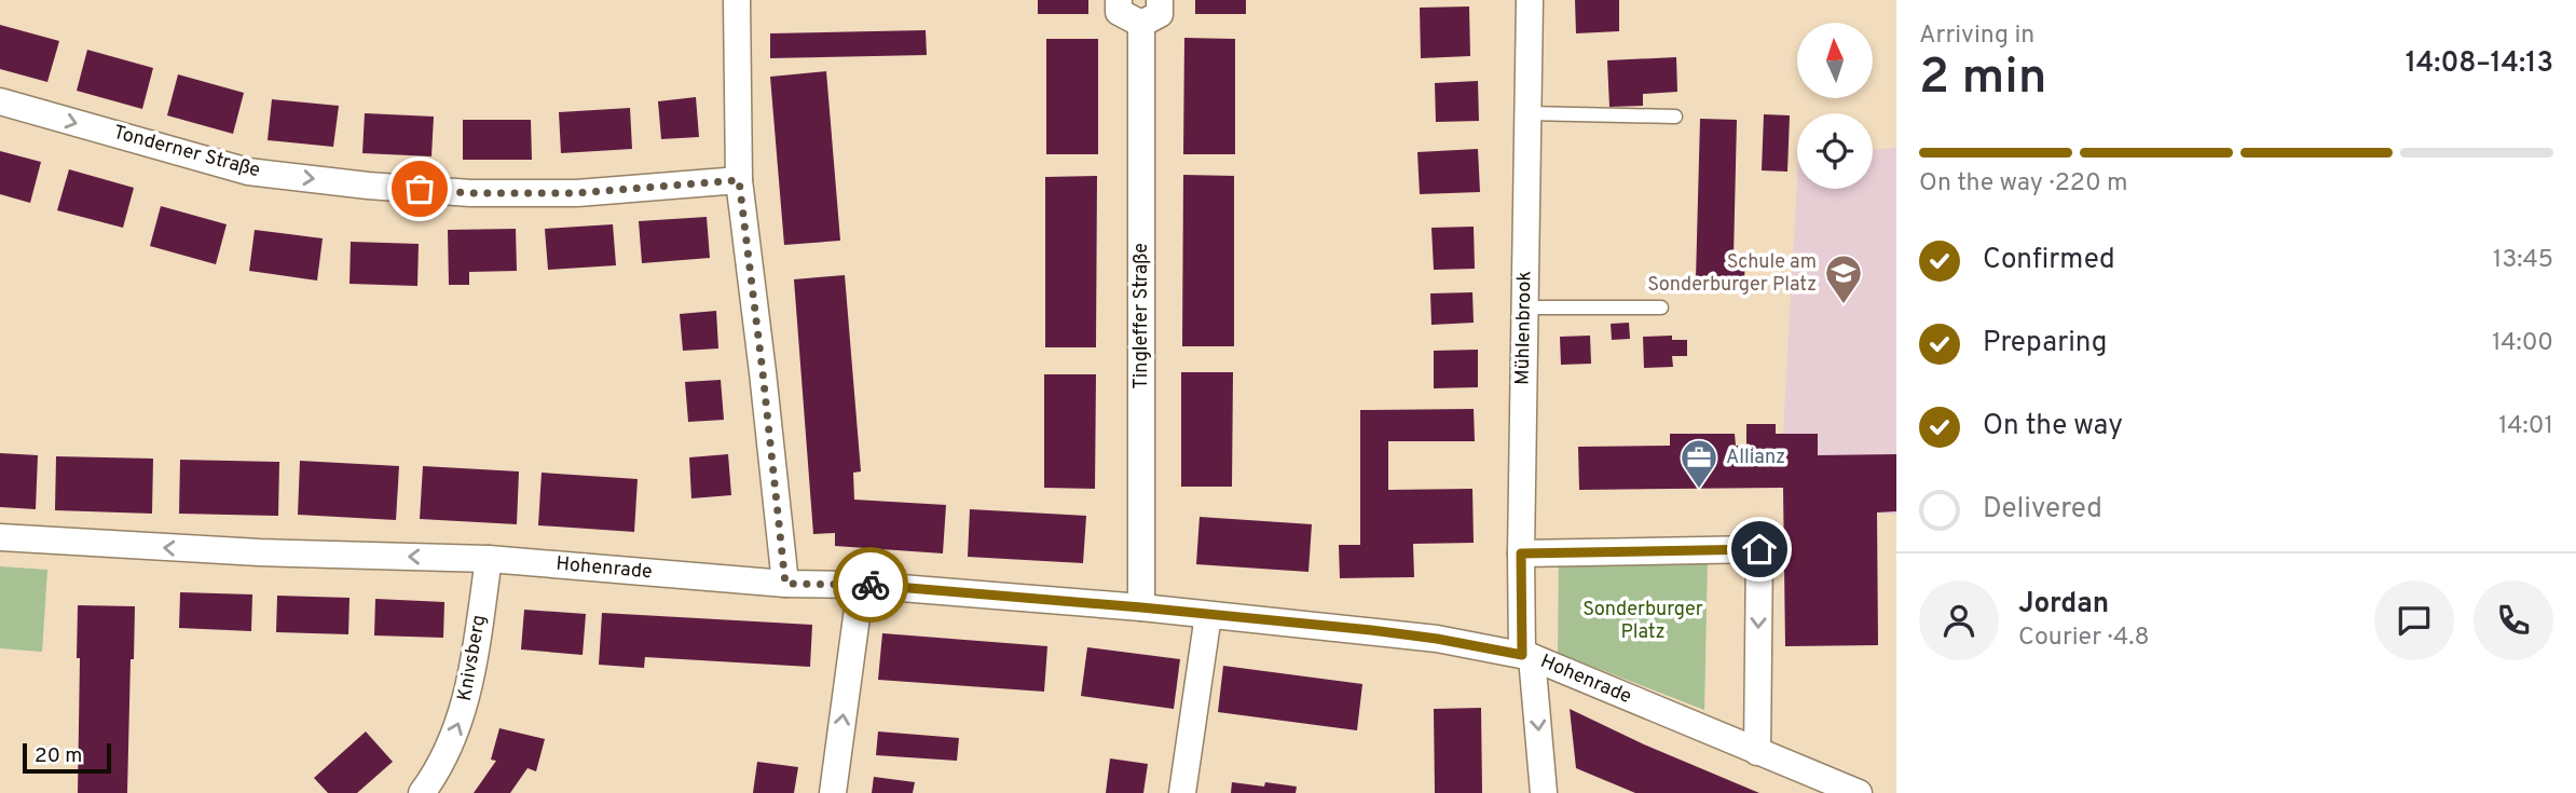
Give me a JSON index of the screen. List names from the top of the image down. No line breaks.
{"streets":{"street":["Tonderner Straße","Tingleffer Straße","Mühlenbrook","Hohenrade","Knivsberg"]},"crossings":[["Tingleffer Straße","Hohenrade"],["Mühlenbrook","Hohenrade"],["Hohenrade","Knivsberg"]],"one_way":["Tonderner Straße","Knivsberg"],"parks":["Sonderburger Platz"],"places":{"school or university":["Schule am Sonderburger Platz"],"office":["Allianz"]},"scale_bar":"20 m","north":"top","page":{"heading":["2 min","Arriving in","14:08–14:13"],"panel":["Jordan","Courier · 4.8"],"bar":"On the way · 220 m","list":[["Confirmed","13:45"],["Preparing","14:00"],["On the way","14:01"],"Delivered"],"scale":"20 m"}}
